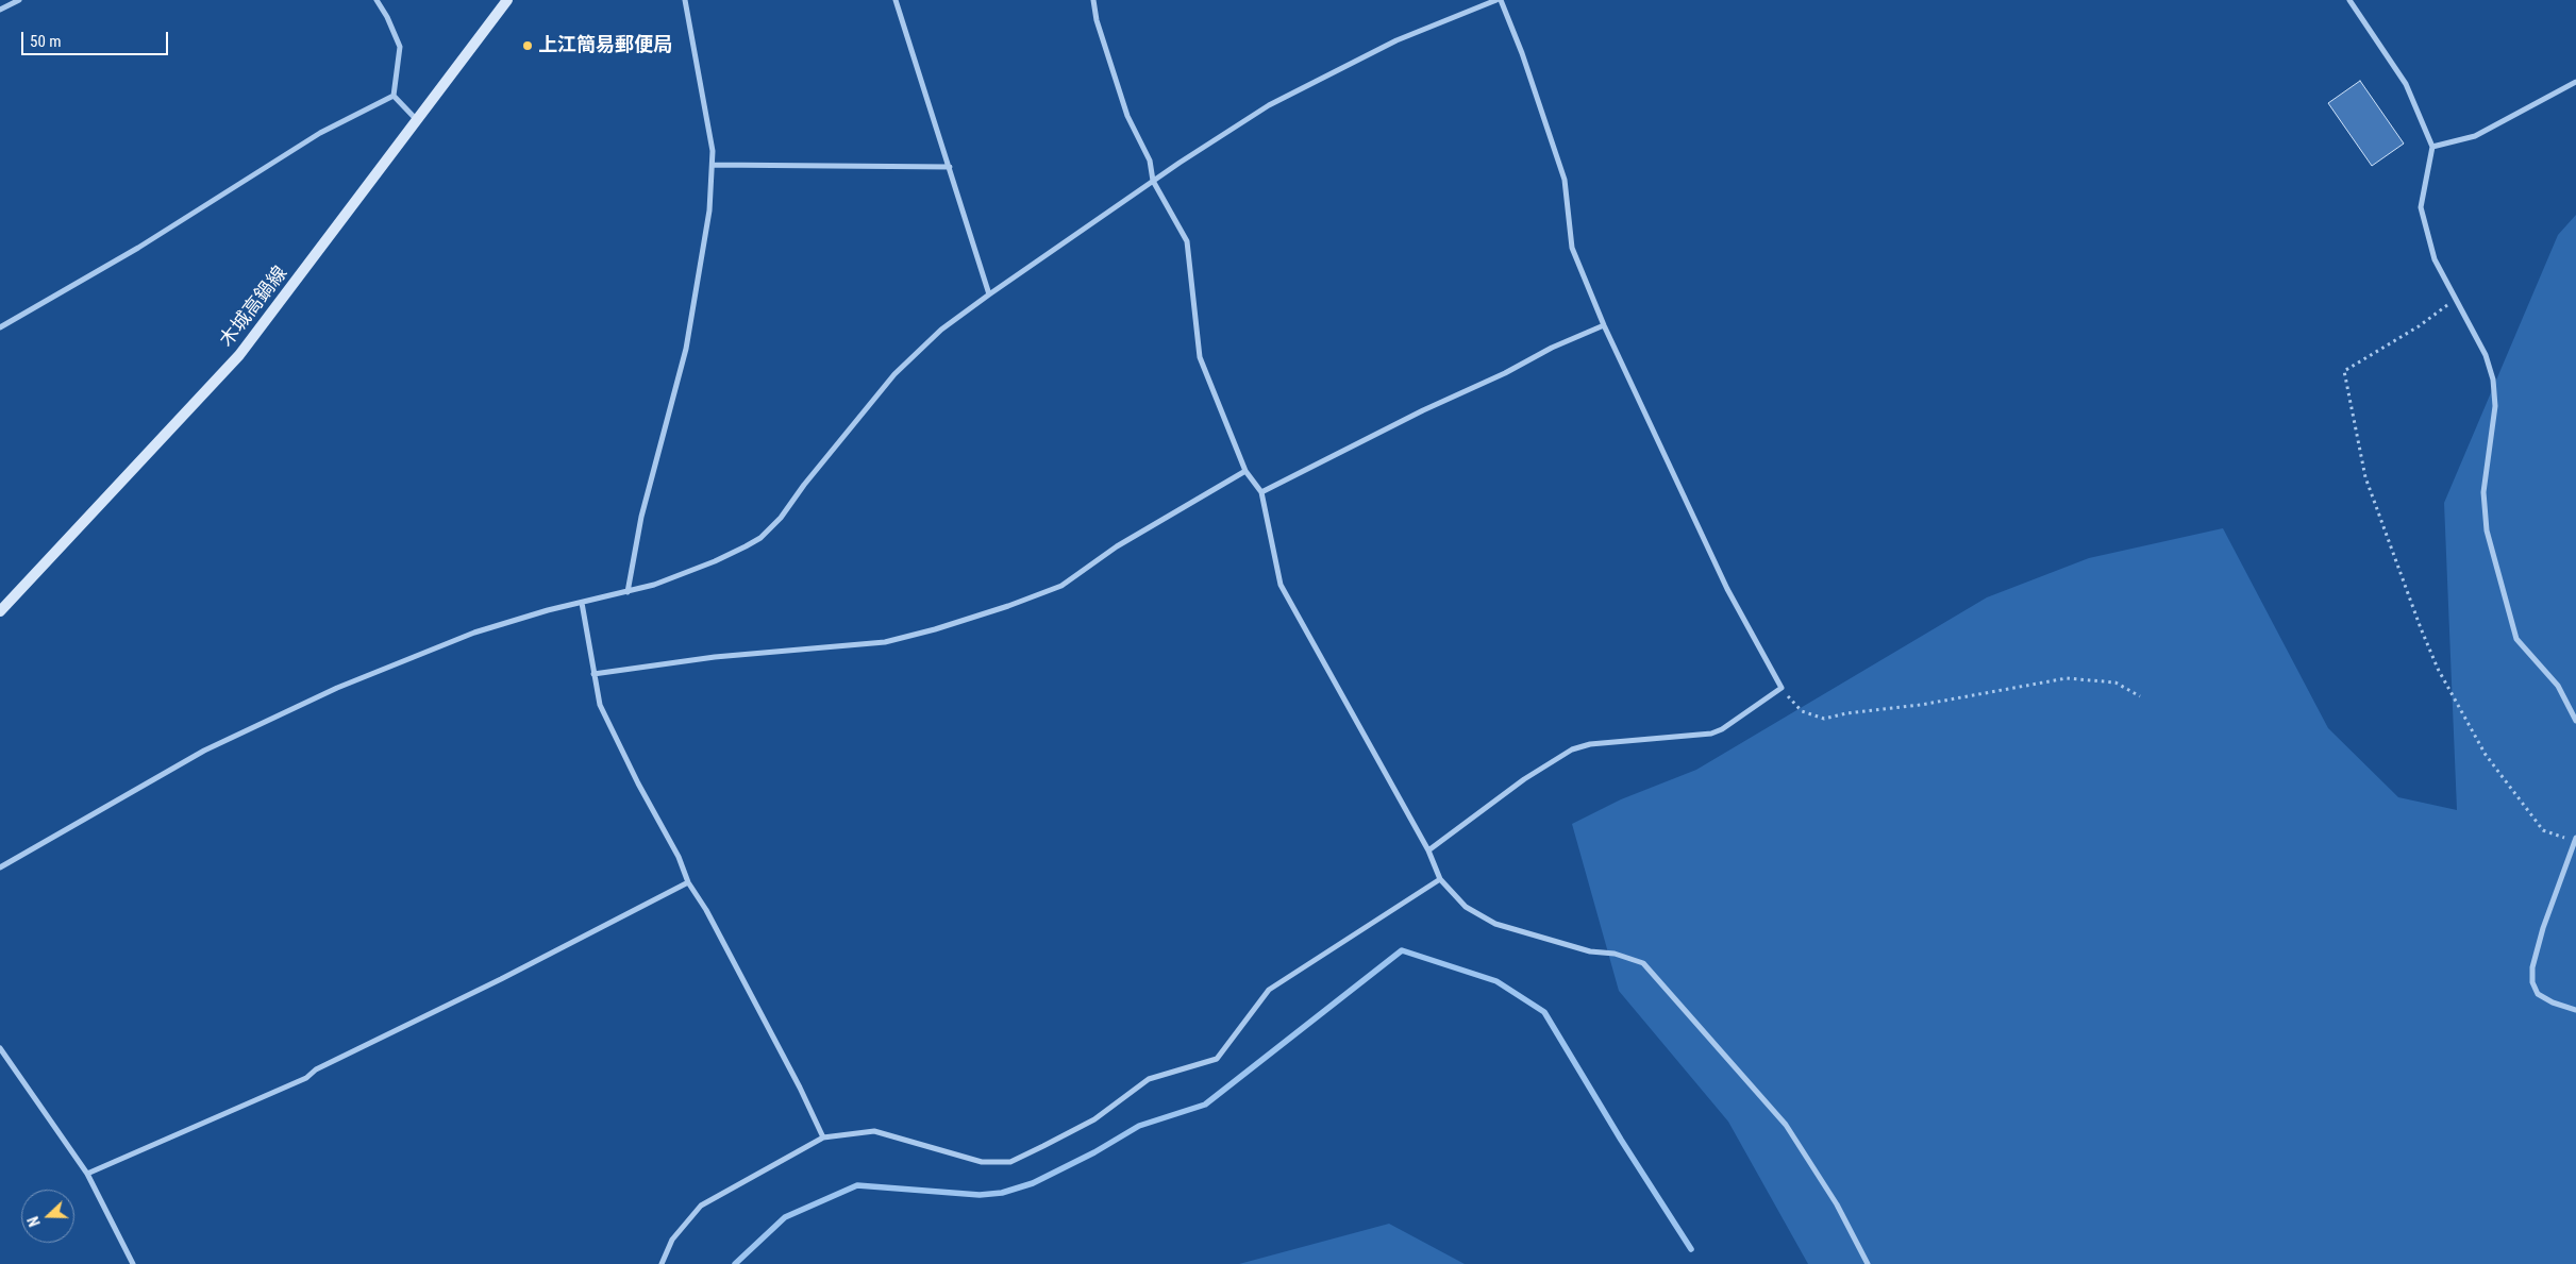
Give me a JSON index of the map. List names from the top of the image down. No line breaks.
{"streets":{"main road":["木城高鍋線"]},"places":["上江簡易郵便局"],"scale_bar":"50 m","north":"left"}
